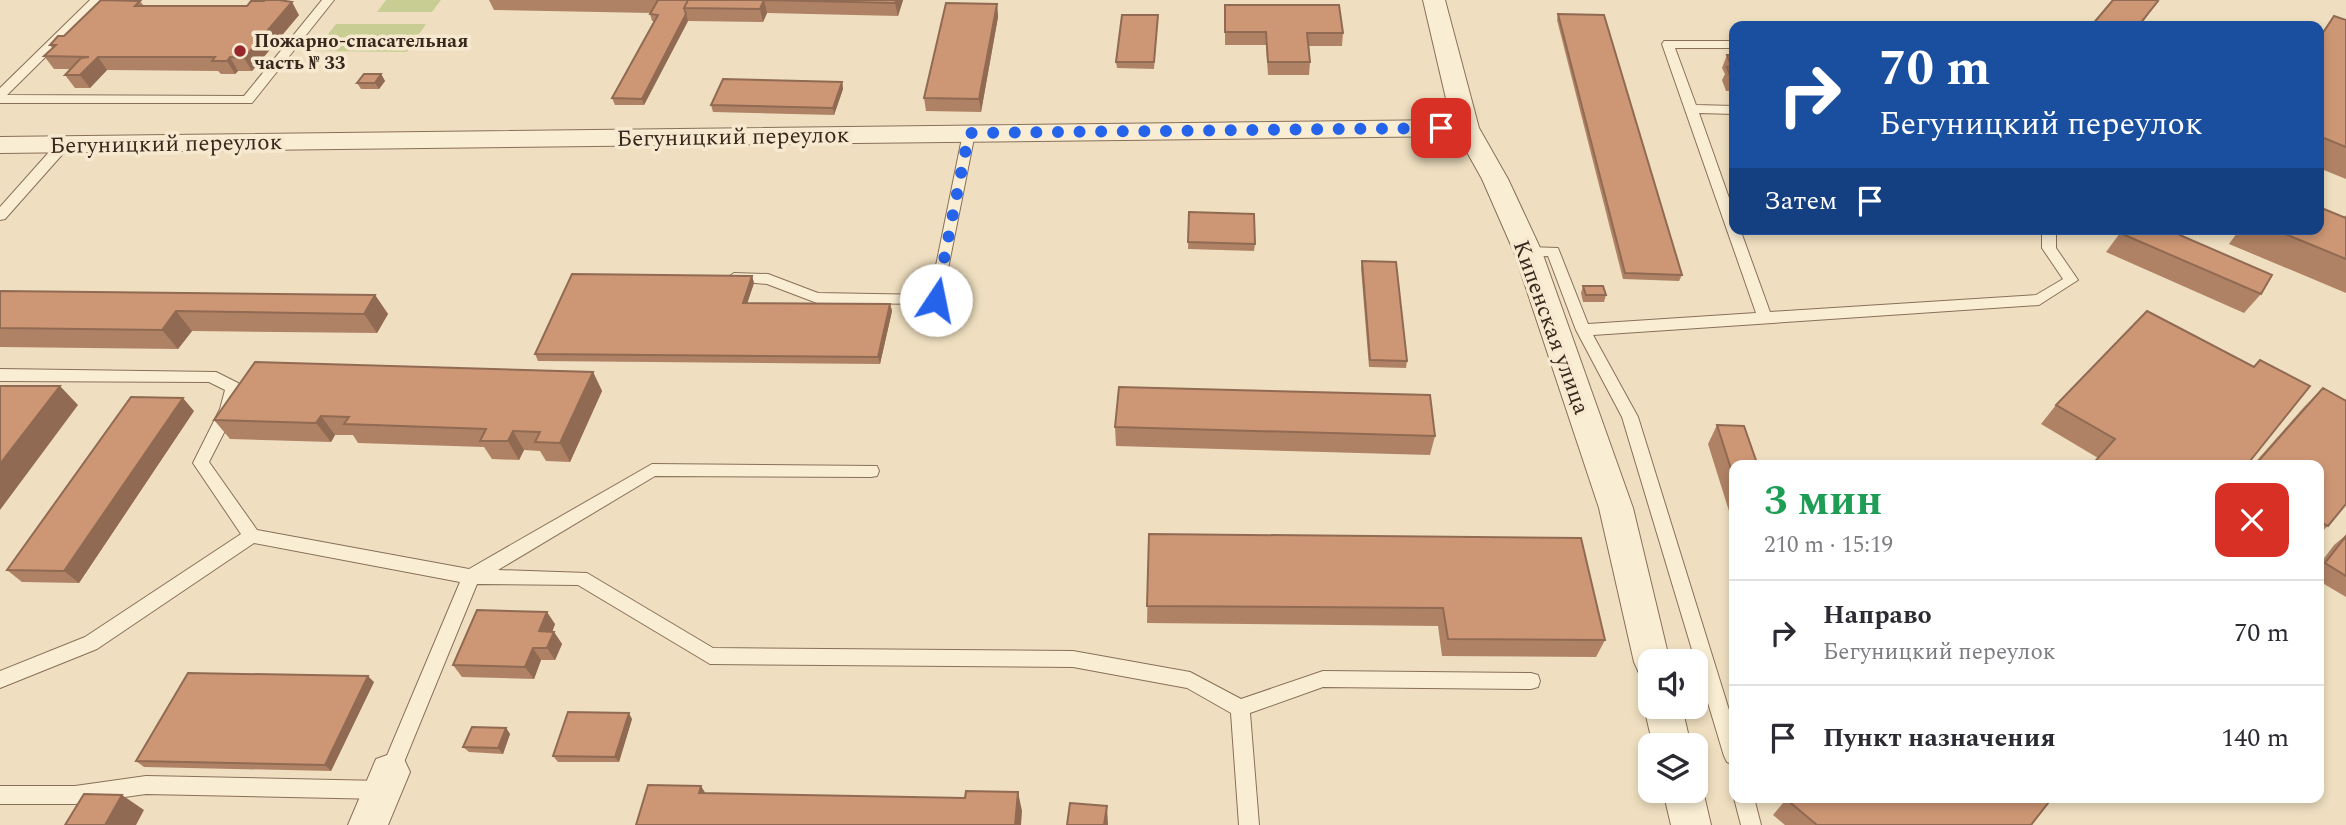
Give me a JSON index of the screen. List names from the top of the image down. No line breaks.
{"streets":{"street":["Бегуницкий переулок","Кипенская улица"]},"crossings":[["Бегуницкий переулок","Кипенская улица"]],"places":["Пожарно-спасательная часть № 33"],"page":{"turn":["70 m","Бегуницкий переулок"],"then":"Затем","heading":["3 мин","210 m · 15:19"],"list":[{"name":"Направо","note":"Бегуницкий переулок","value":"70 m"},{"name":"Пункт назначения","value":"140 m"}]}}
